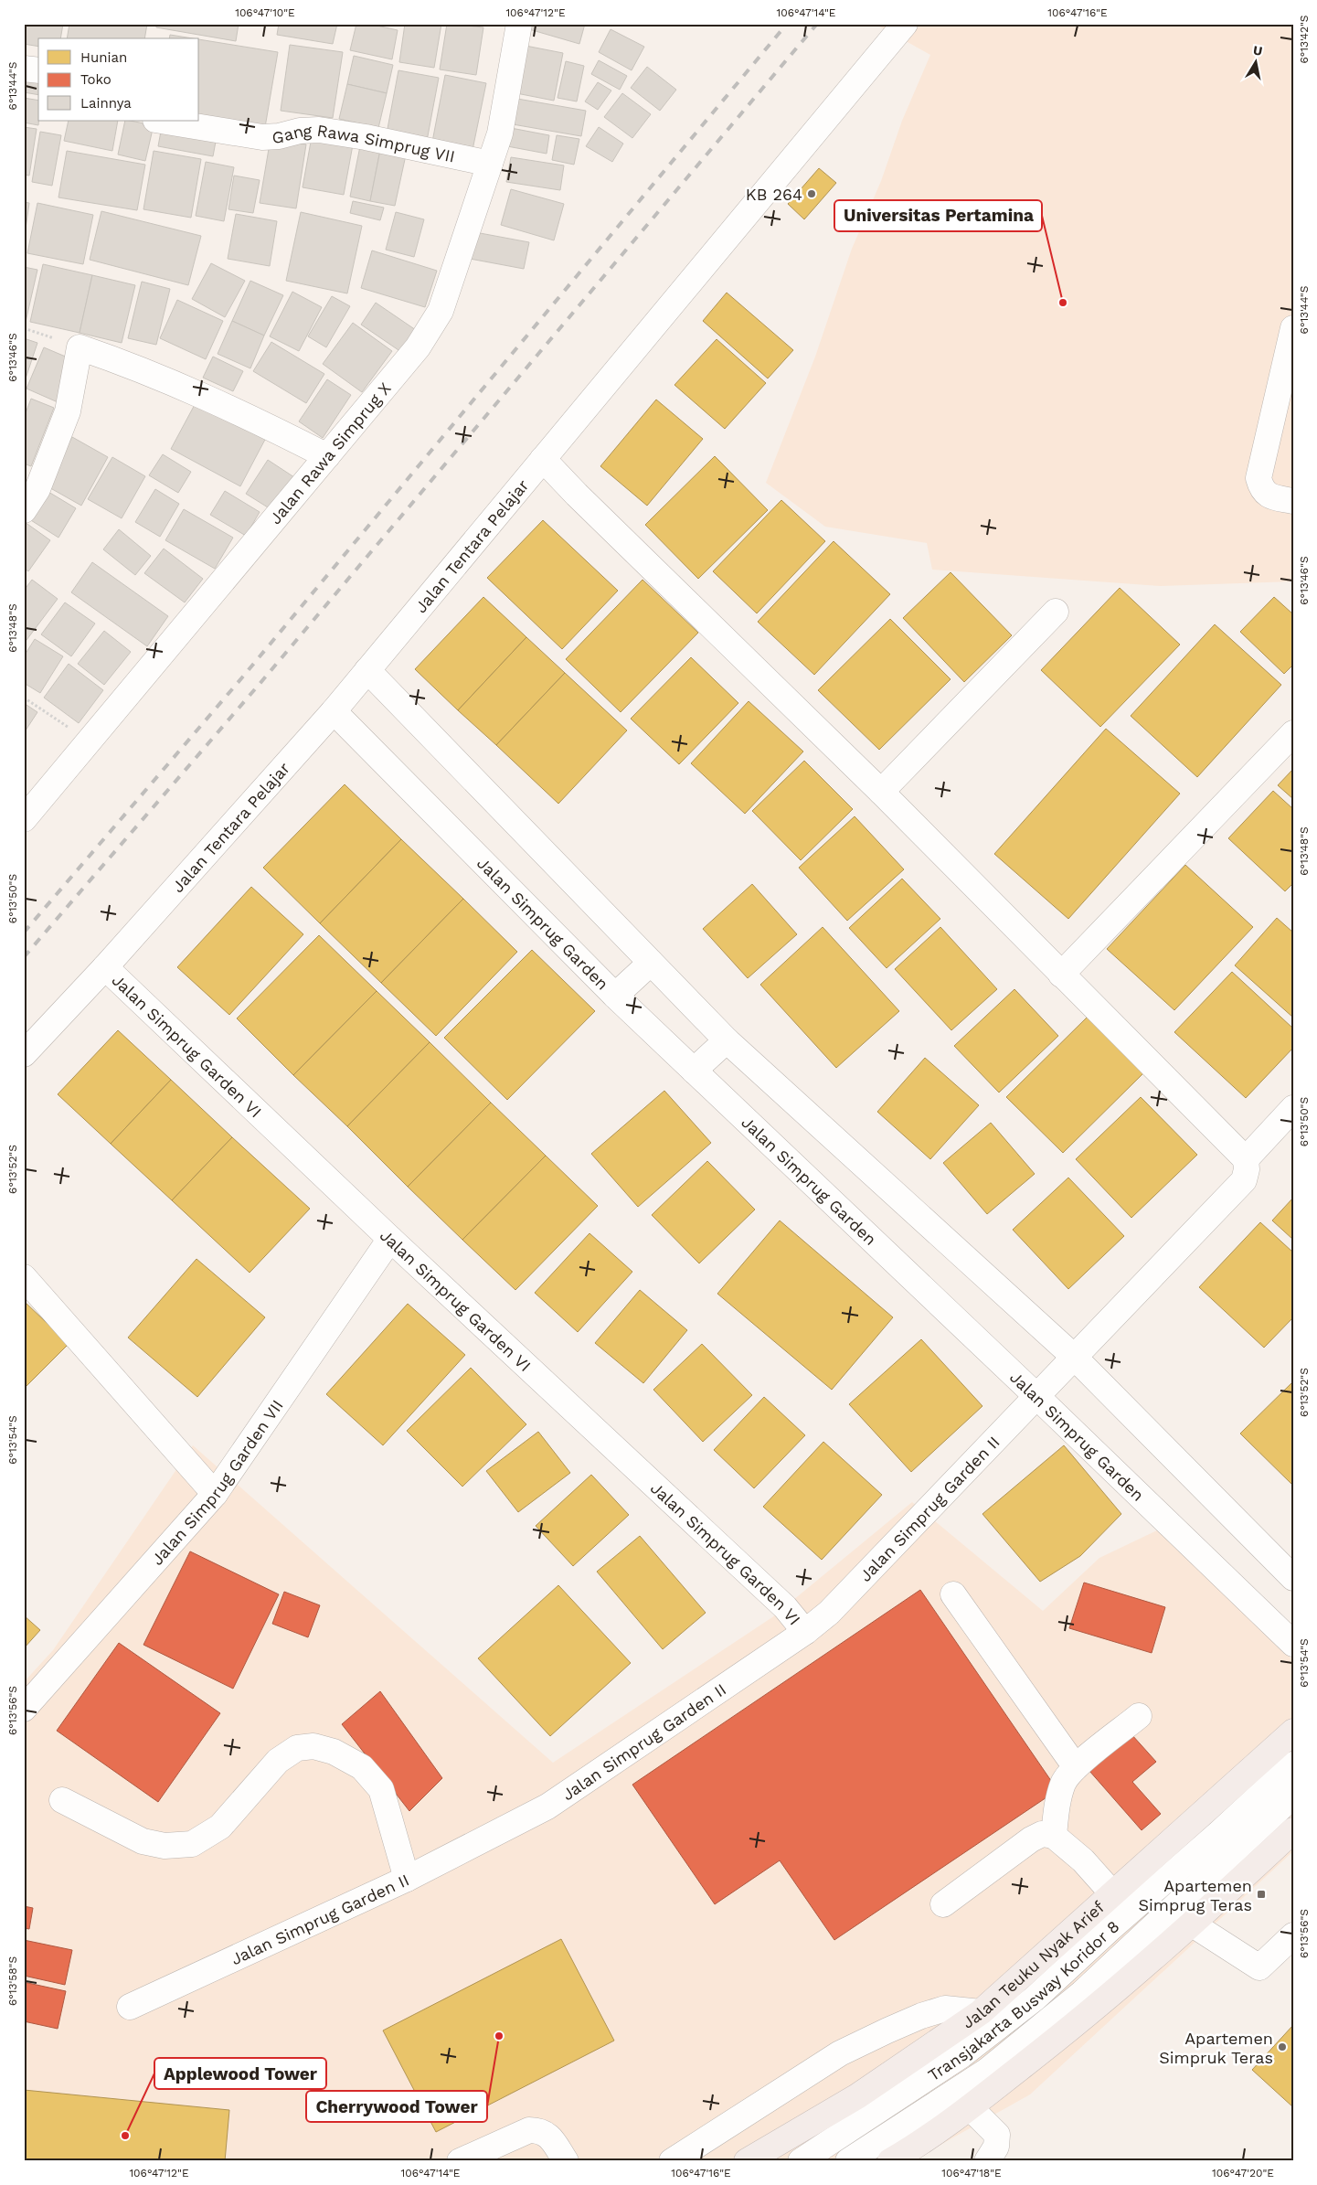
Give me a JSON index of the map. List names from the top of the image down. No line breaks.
{"streets":{"highway":["Jalan Teuku Nyak Arief"],"street":["Gang Rawa Simprug VII","Jalan Rawa Simprug X","Jalan Tentara Pelajar","Jalan Simprug Garden","Jalan Simprug Garden VI","Jalan Simprug Garden VII","Jalan Simprug Garden II","Transjakarta Busway Koridor 8"]},"crossings":[["Gang Rawa Simprug VII","Jalan Rawa Simprug X"],["Jalan Tentara Pelajar","Jalan Simprug Garden"],["Jalan Tentara Pelajar","Jalan Simprug Garden VI"],["Jalan Simprug Garden","Jalan Simprug Garden II"],["Jalan Simprug Garden VI","Jalan Simprug Garden VII"],["Jalan Simprug Garden VI","Jalan Simprug Garden II"]],"places":{"other":["KB 264","Universitas Pertamina","Cherrywood Tower","Apartemen Simpruk Teras","Applewood Tower"],"transit":["Apartemen Simprug Teras"]},"legend":["Hunian","Toko","Lainnya"],"north":"top","coordinates":["106°47'10\"E","106°47'12\"E","106°47'14\"E","106°47'16\"E","6°13'42\"S","6°13'44\"S","6°13'46\"S","6°13'48\"S","6°13'50\"S","6°13'52\"S","6°13'54\"S","6°13'56\"S","6°13'58\"S","106°47'18\"E","106°47'20\"E"]}
